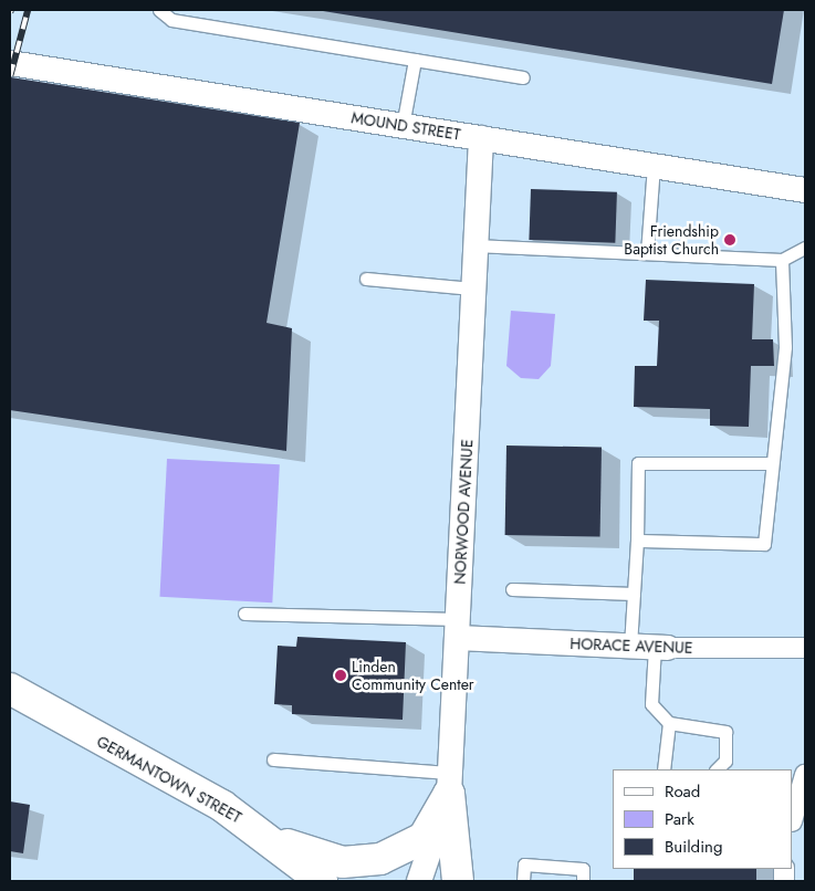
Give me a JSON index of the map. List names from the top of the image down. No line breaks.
{"streets":{"main road":["GERMANTOWN STREET"],"street":["MOUND STREET","NORWOOD AVENUE","HORACE AVENUE"]},"crossings":[["MOUND STREET","NORWOOD AVENUE"],["NORWOOD AVENUE","HORACE AVENUE"]],"places":["Friendship Baptist Church","Linden Community Center"],"legend":["Road","Park","Building"]}
